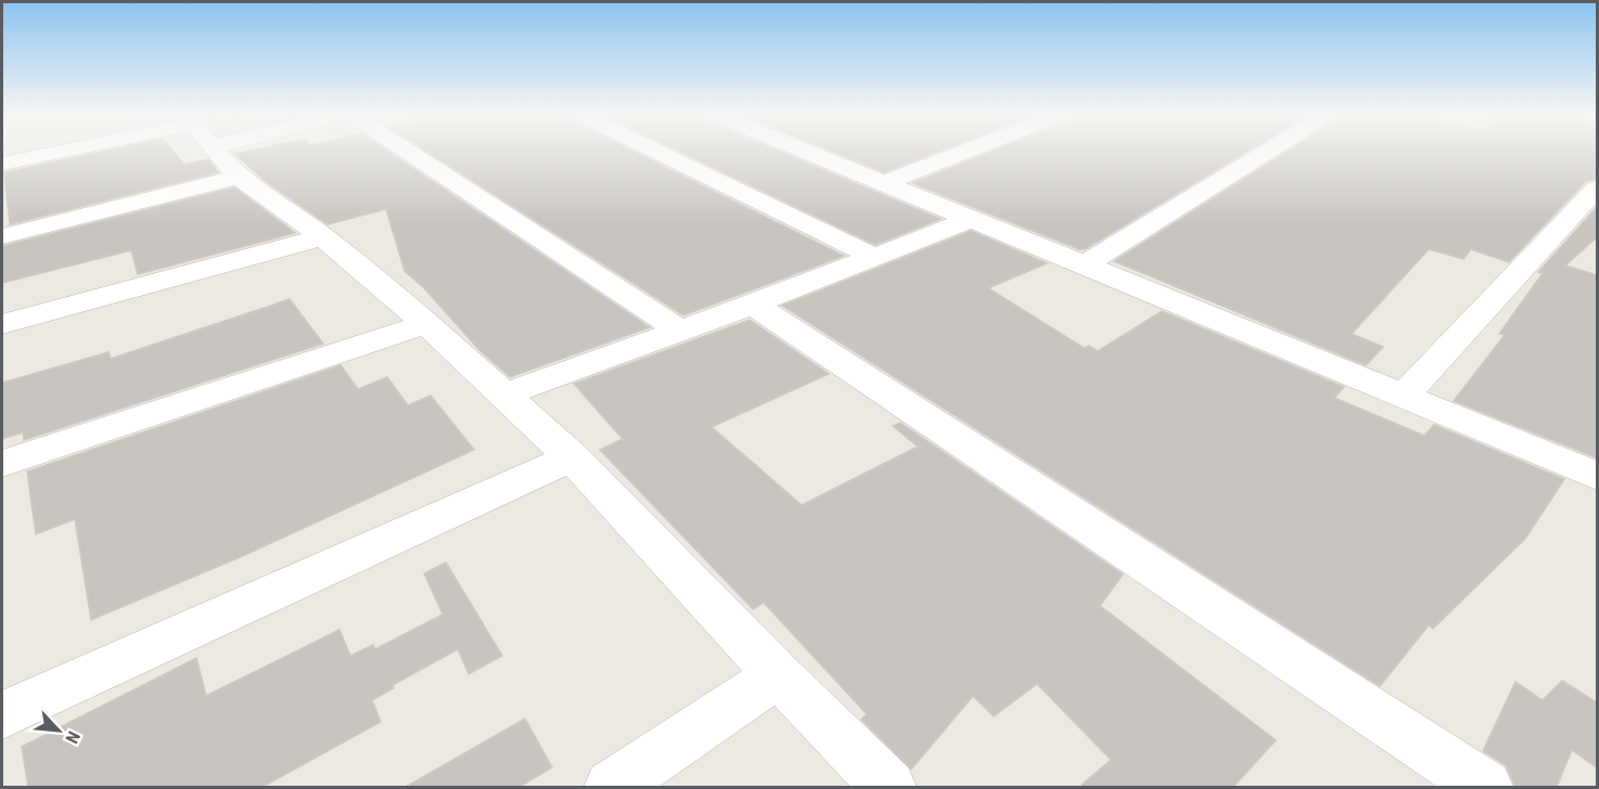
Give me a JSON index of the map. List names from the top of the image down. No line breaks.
{"north":"bottom right"}
